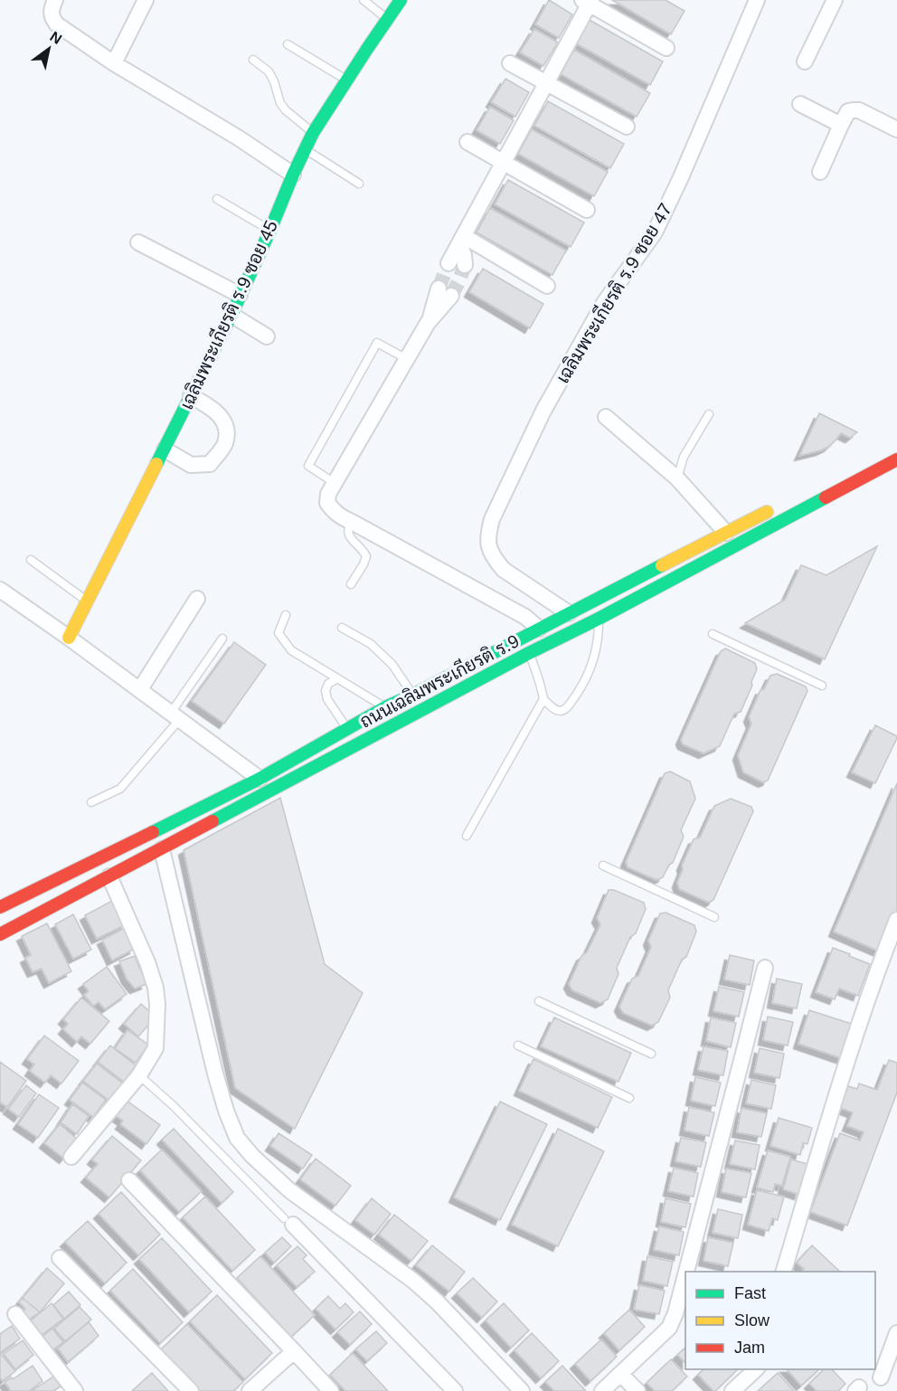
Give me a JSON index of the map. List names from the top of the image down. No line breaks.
{"streets":{"main road":["เฉลิมพระเกียรติ ร.9 ซอย 45","ถนนเฉลิมพระเกียรติ ร.9"],"street":["เฉลิมพระเกียรติ ร.9 ซอย 47"]},"crossings":[["เฉลิมพระเกียรติ ร.9 ซอย 47","ถนนเฉลิมพระเกียรติ ร.9"]],"legend":["Fast","Slow","Jam"],"north":"top right"}
